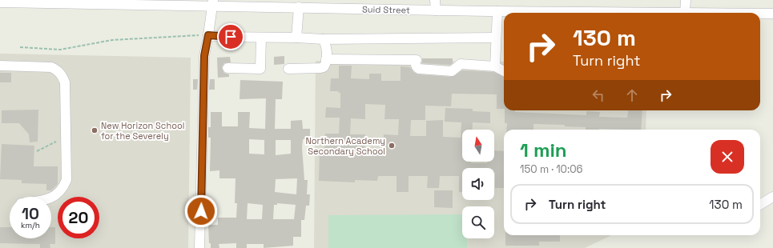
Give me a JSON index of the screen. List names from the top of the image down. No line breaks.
{"streets":{"street":["Suid Street"]},"places":["New Horizon School for the Severely","Northern Academy Secondary School"],"north":"top","page":{"turn":["130 m","Turn right"],"heading":["1 min","150 m · 10:06"],"list":[{"name":"Turn right","value":"130 m"}],"speed":"10 km/h","limit":"20"}}
